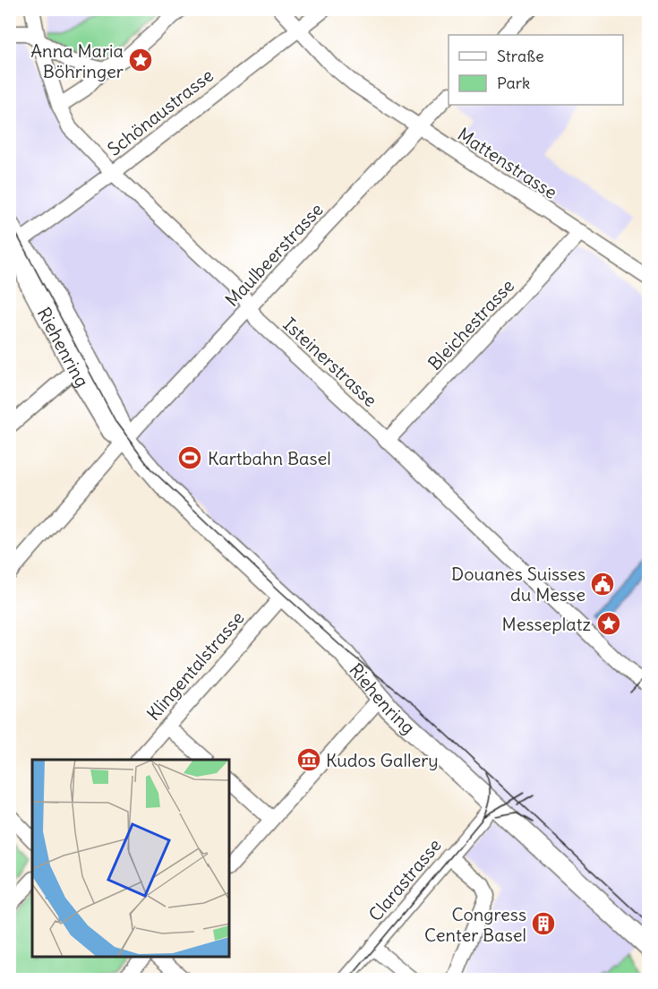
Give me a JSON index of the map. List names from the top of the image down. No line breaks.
{"streets":{"main road":["Riehenring"],"street":["Schönaustrasse","Mattenstrasse","Maulbeerstrasse","Bleichestrasse","Isteinerstrasse","Klingentalstrasse","Clarastrasse"]},"crossings":[["Schönaustrasse","Mattenstrasse"],["Schönaustrasse","Riehenring"],["Schönaustrasse","Isteinerstrasse"],["Mattenstrasse","Maulbeerstrasse"],["Mattenstrasse","Bleichestrasse"],["Maulbeerstrasse","Riehenring"],["Maulbeerstrasse","Isteinerstrasse"],["Bleichestrasse","Isteinerstrasse"],["Riehenring","Klingentalstrasse"],["Riehenring","Clarastrasse"]],"places":{"place":["Anna Maria Böhringer","Messeplatz"],"sports":["Kartbahn Basel"],"public building":["Douanes Suisses du Messe"],"museum":["Kudos Gallery"],"building":["Congress Center Basel"]},"legend":["Straße","Park"]}
